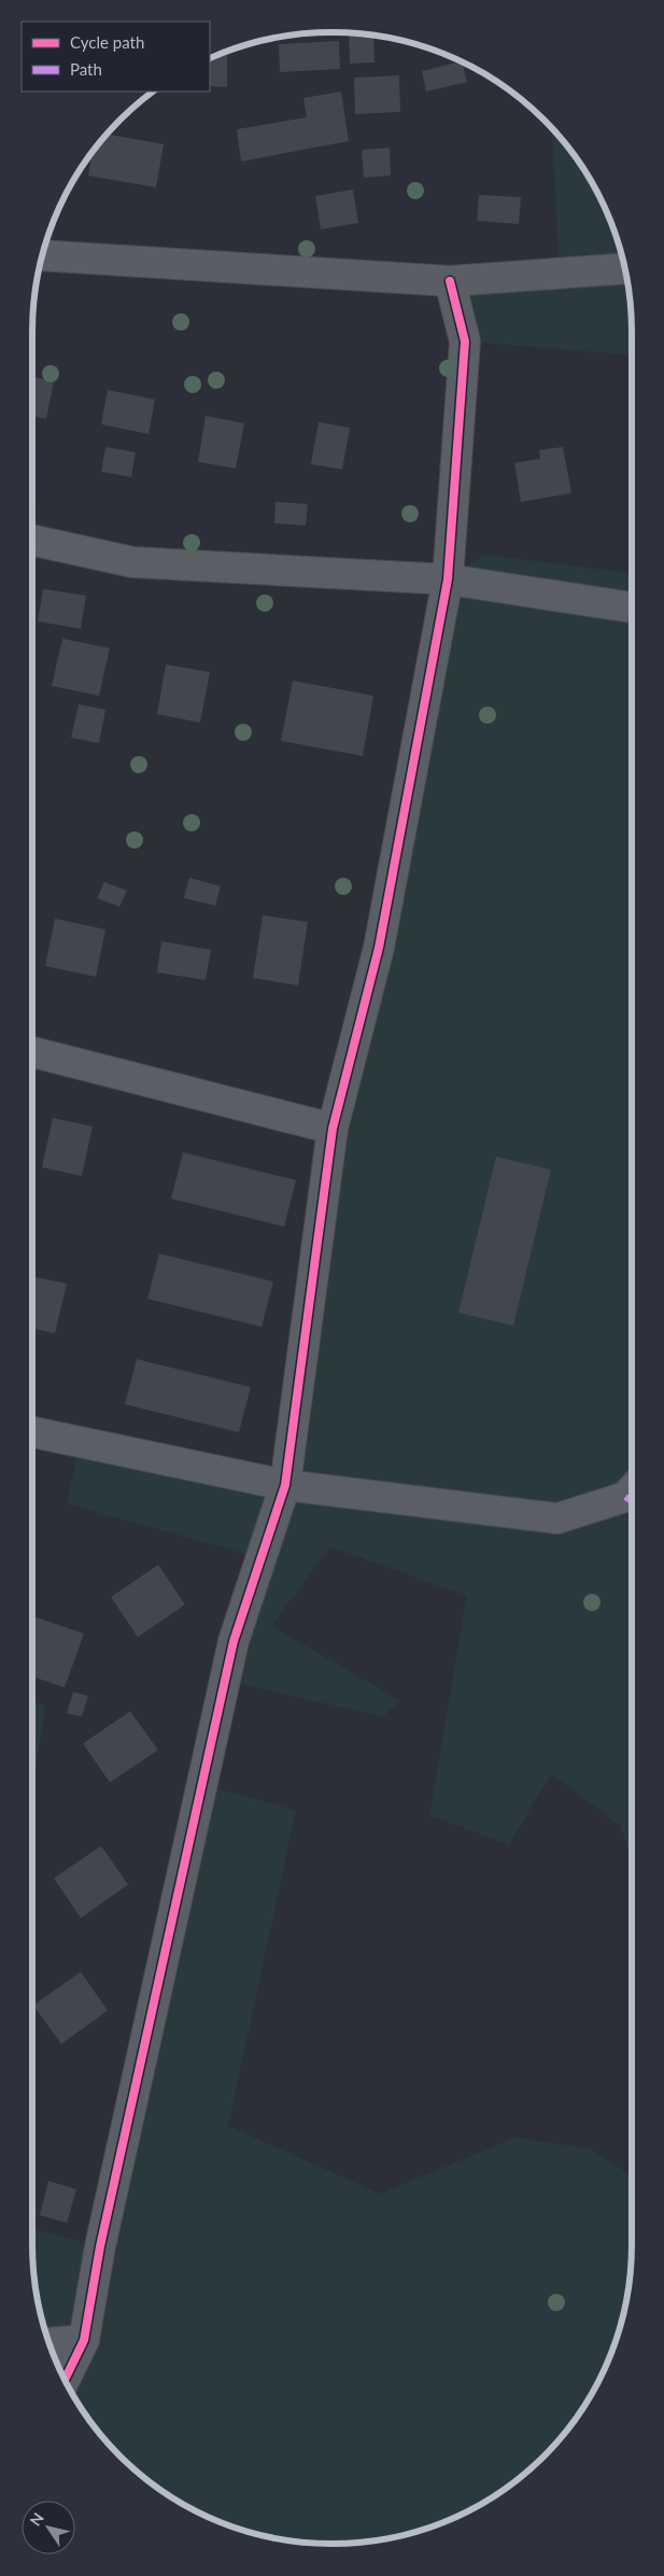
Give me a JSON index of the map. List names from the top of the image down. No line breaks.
{"legend":["Cycle path","Path"],"north":"top left"}
